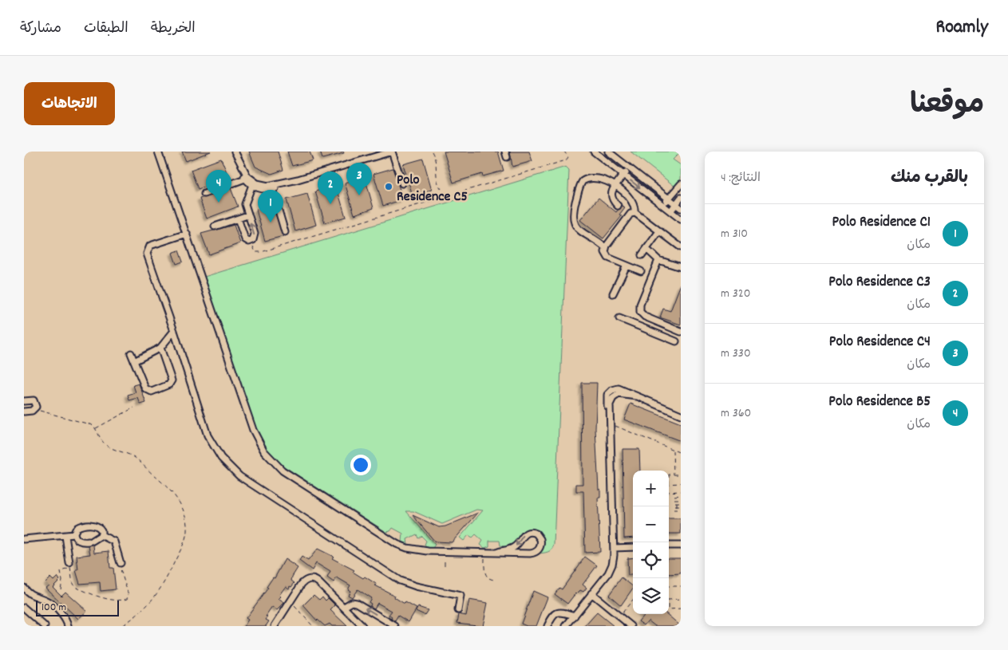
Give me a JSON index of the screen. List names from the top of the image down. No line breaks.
{"places":["Polo Residence C5"],"scale_bar":"100 m","page":{"header":"Roamly","nav":["الخريطة","الطبقات","مشاركة"],"title":"موقعنا","buttons":"الاتجاهات","heading":["بالقرب منك","النتائج: 4"],"pins":["3","4","2","1"],"list":[{"mark":"1","name":"Polo Residence C1","note":"مكان","value":"310 m"},{"mark":"2","name":"Polo Residence C3","note":"مكان","value":"320 m"},{"mark":"3","name":"Polo Residence C4","note":"مكان","value":"330 m"},{"mark":"4","name":"Polo Residence B5","note":"مكان","value":"360 m"}],"map_buttons":["+","−"],"scale":"100 m"}}
